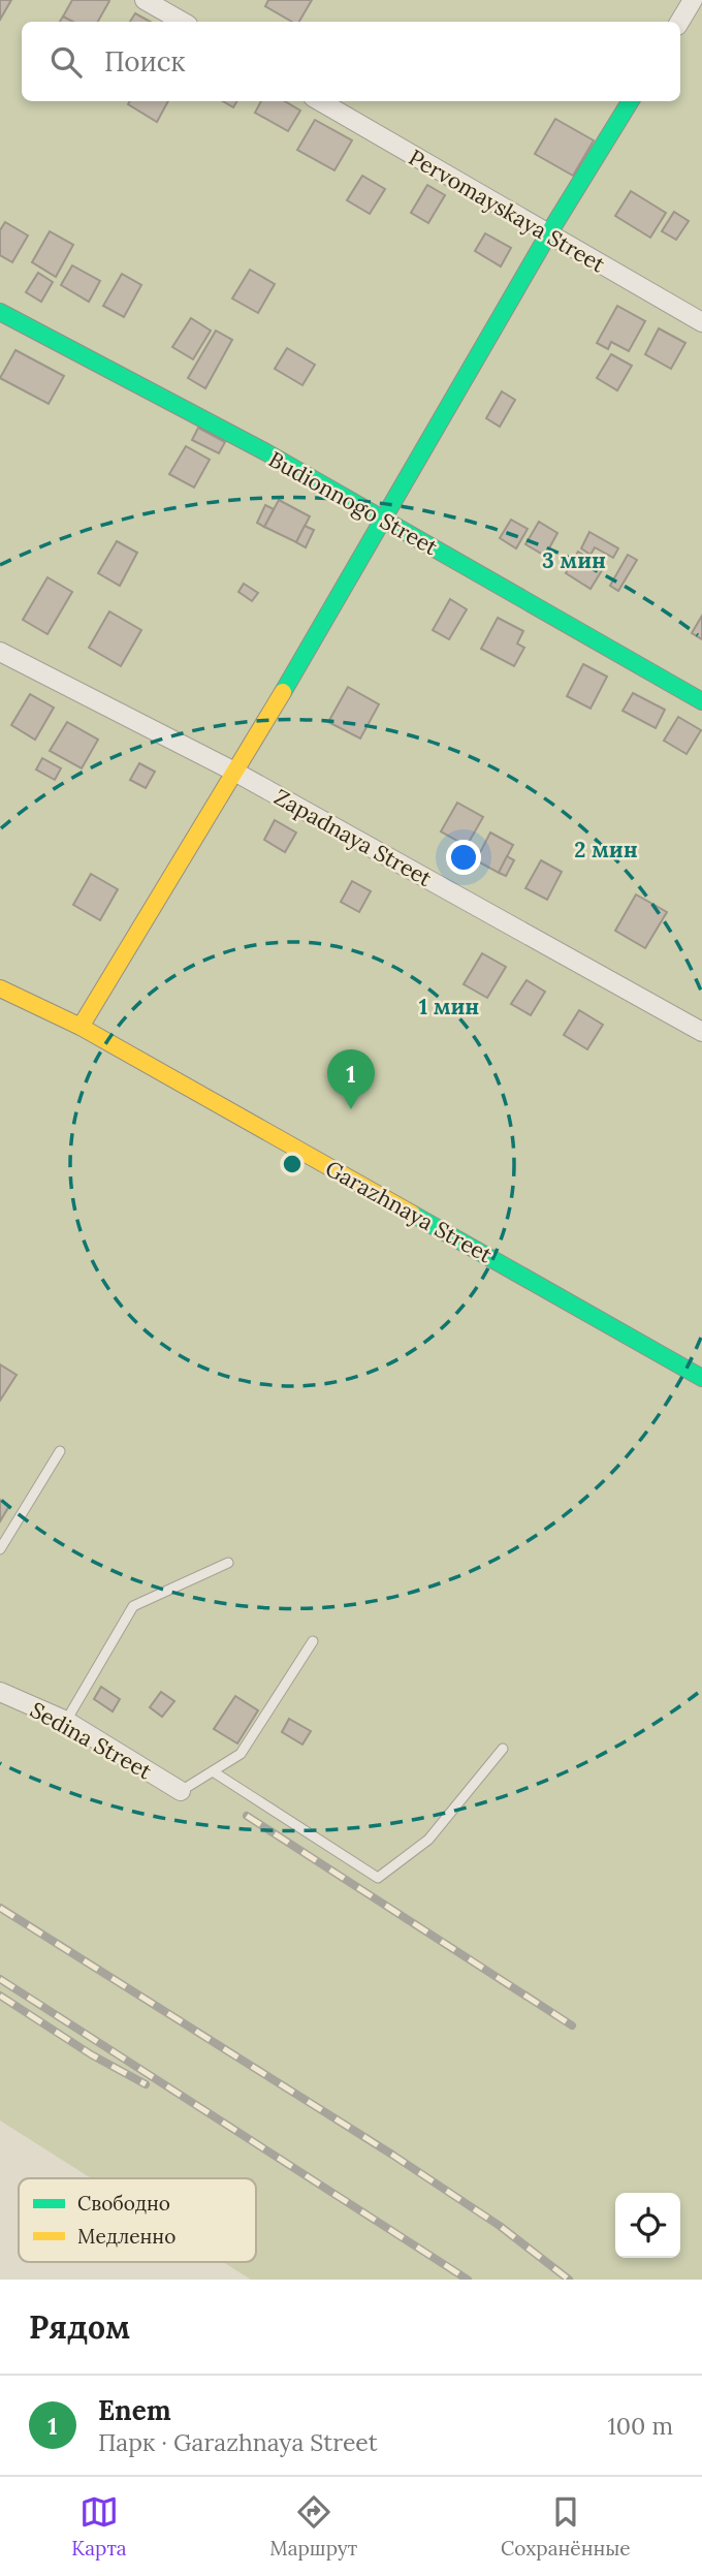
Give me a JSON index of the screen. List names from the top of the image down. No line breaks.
{"streets":{"street":["Pervomayskaya Street","Budionnogo Street","Zapadnaya Street","Garazhnaya Street","Sedina Street"]},"legend":["Свободно","Медленно"],"page":{"search":"Поиск","pins":"1","heading":"Рядом","list":[{"mark":"1","name":"Enem","note":"Парк · Garazhnaya Street","value":"100 m"}],"nav":["Карта","Маршрут","Сохранённые"]},"rings":["3 мин","2 мин","1 мин"]}
